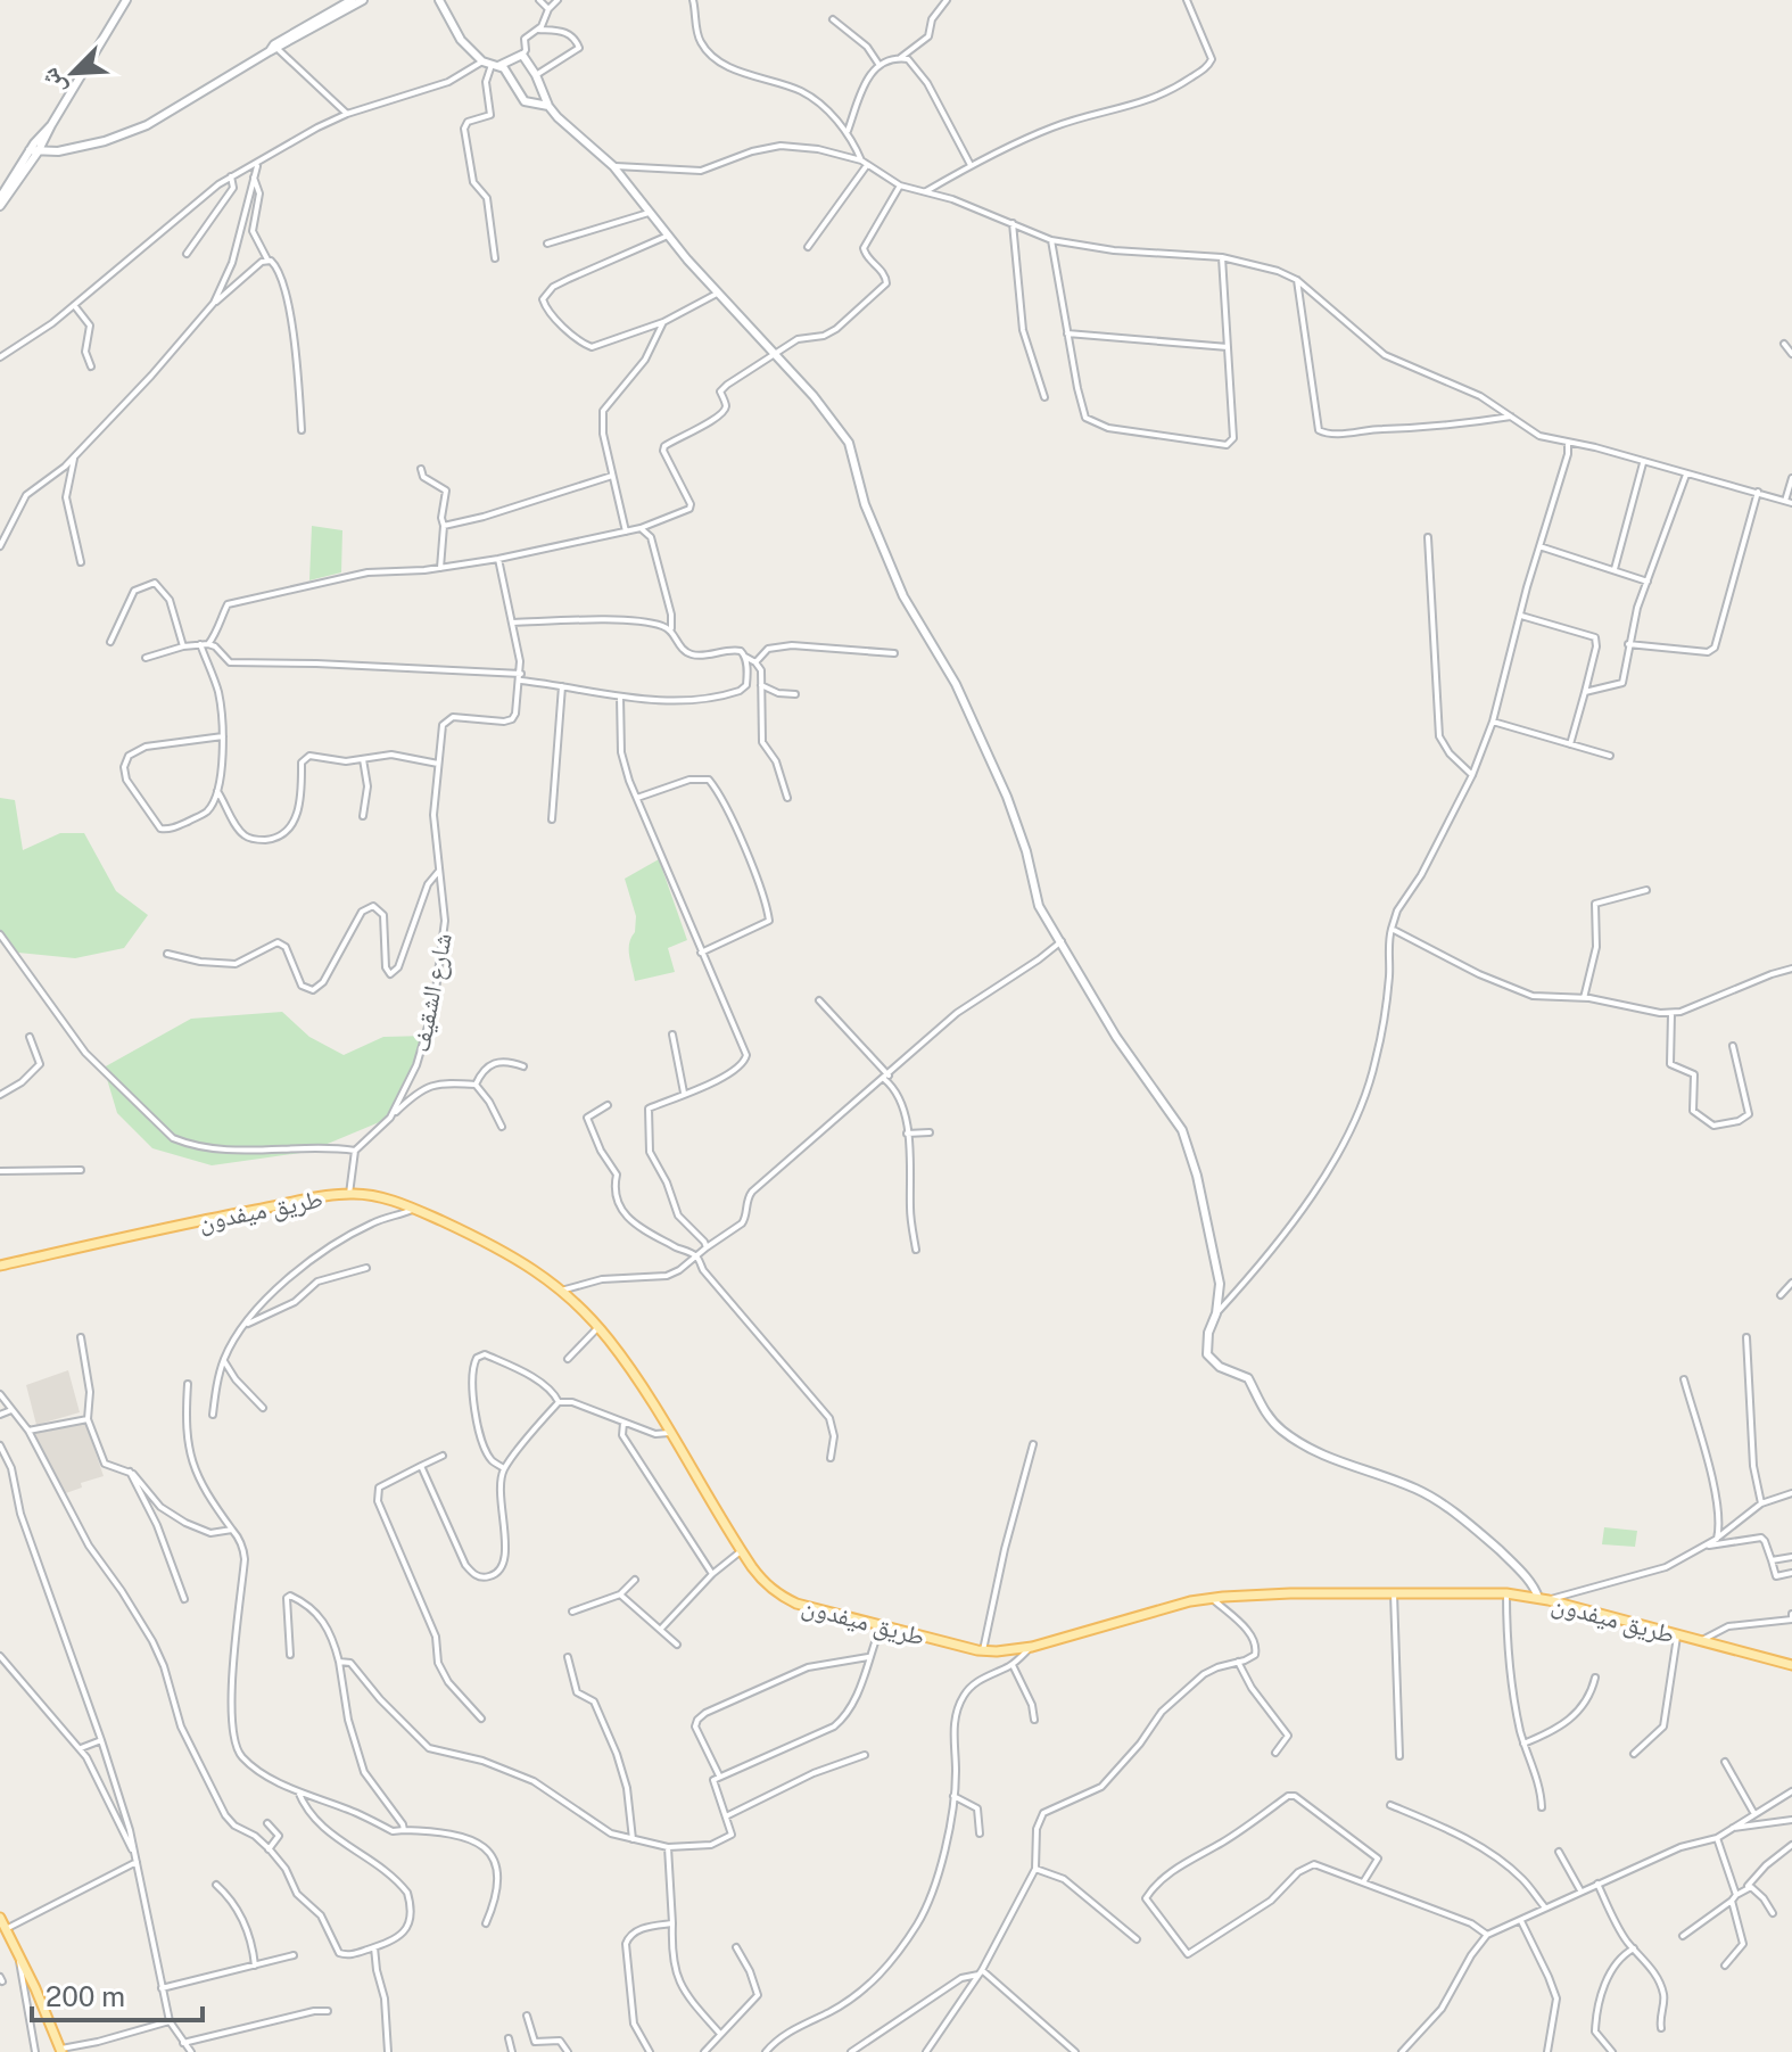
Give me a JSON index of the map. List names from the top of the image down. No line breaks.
{"streets":{"main road":["طريق ميفدون"],"street":["شارع الشقيف"]},"scale_bar":"200 m","north":"bottom left"}
